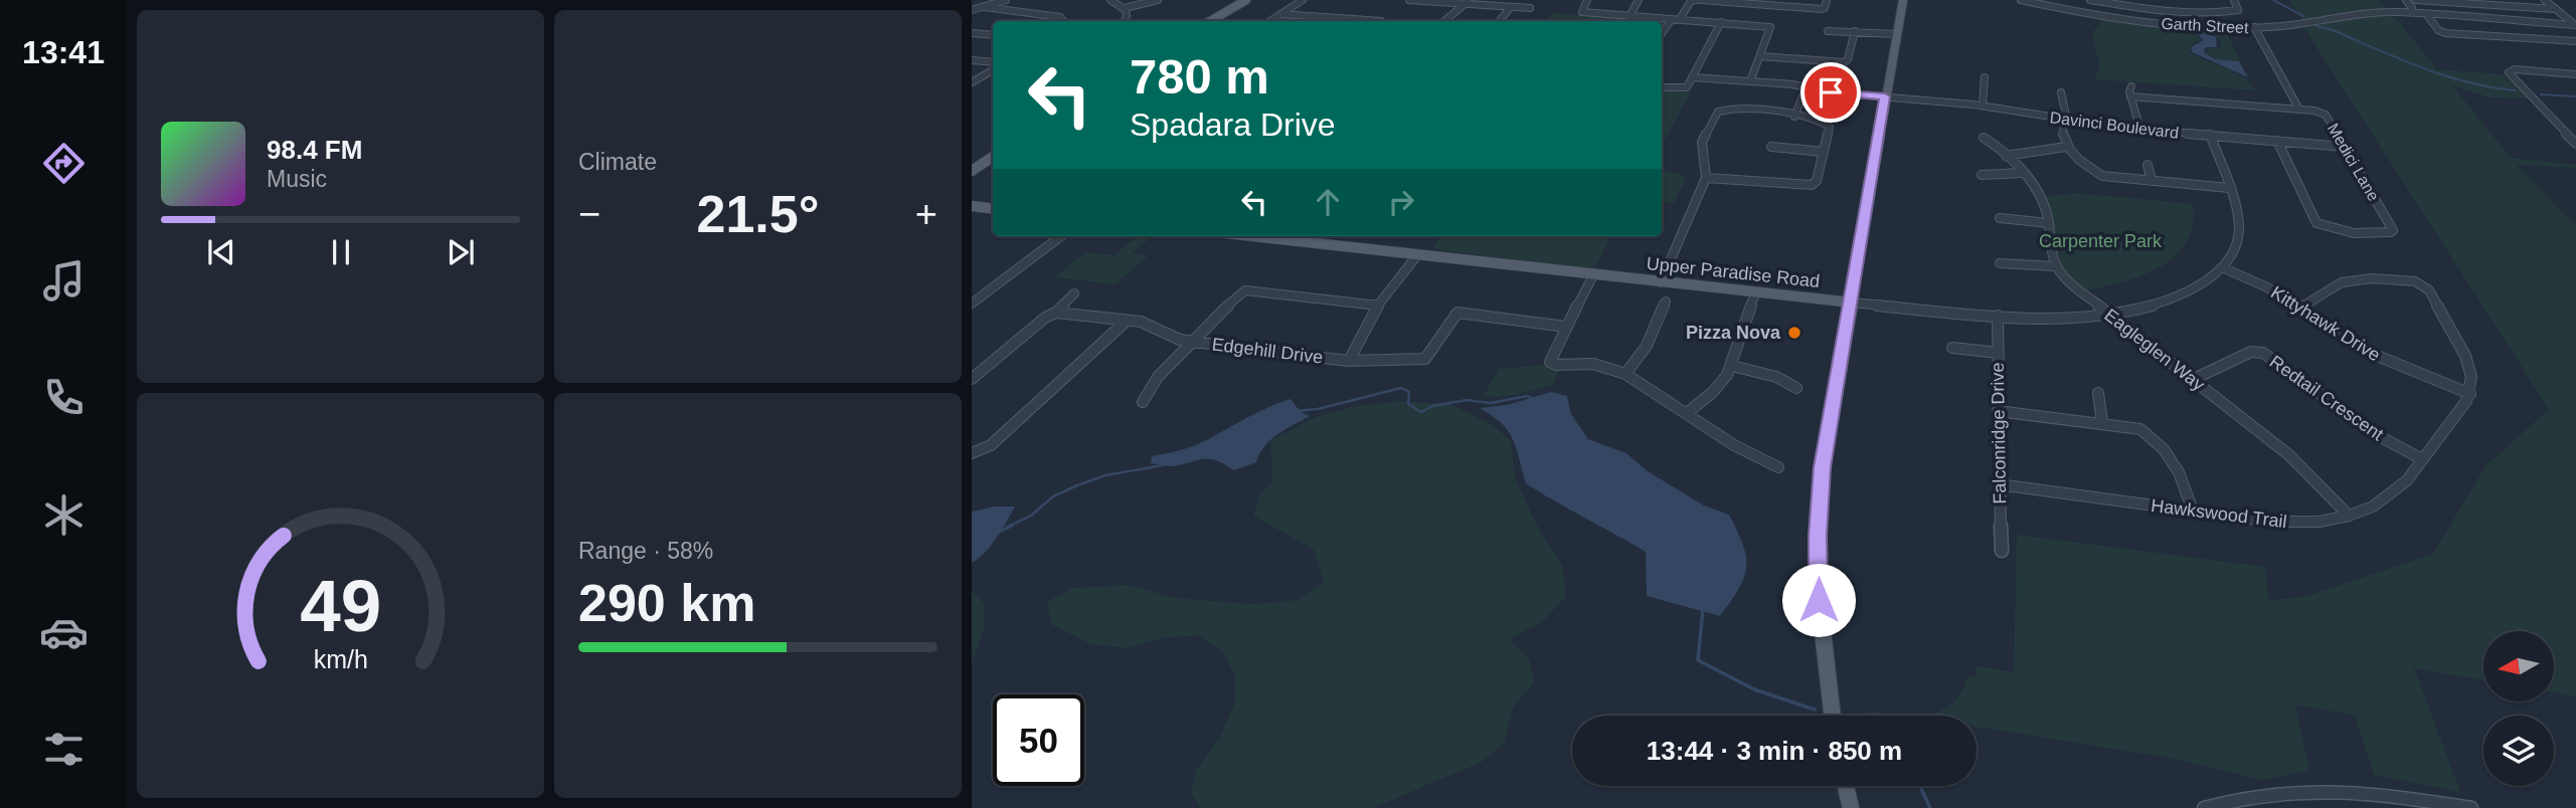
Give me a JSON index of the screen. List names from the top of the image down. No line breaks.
{"streets":{"main road":["Upper Paradise Road"],"street":["Garth Street","Davinci Boulevard","Medici Lane","Kittyhawk Drive","Eagleglen Way","Edgehill Drive","Redtail Crescent","Falconridge Drive","Hawkswood Trail"]},"crossings":[["Davinci Boulevard","Medici Lane"],["Upper Paradise Road","Kittyhawk Drive"],["Upper Paradise Road","Eagleglen Way"],["Upper Paradise Road","Falconridge Drive"],["Kittyhawk Drive","Hawkswood Trail"],["Eagleglen Way","Redtail Crescent"],["Eagleglen Way","Hawkswood Trail"],["Redtail Crescent","Hawkswood Trail"],["Falconridge Drive","Hawkswood Trail"]],"parks":["Carpenter Park"],"places":["Pizza Nova"],"north":"left","page":{"tabs":"13:41","tile":["Climate",["Range · 58%","290 km"]],"turn":["780 m","Spadara Drive"],"song":["98.4 FM","Music"],"heat":["−","21.5°","+"],"limit":"50","trip":"13:44 · 3 min · 850 m","gauge":["49","km/h"]}}
